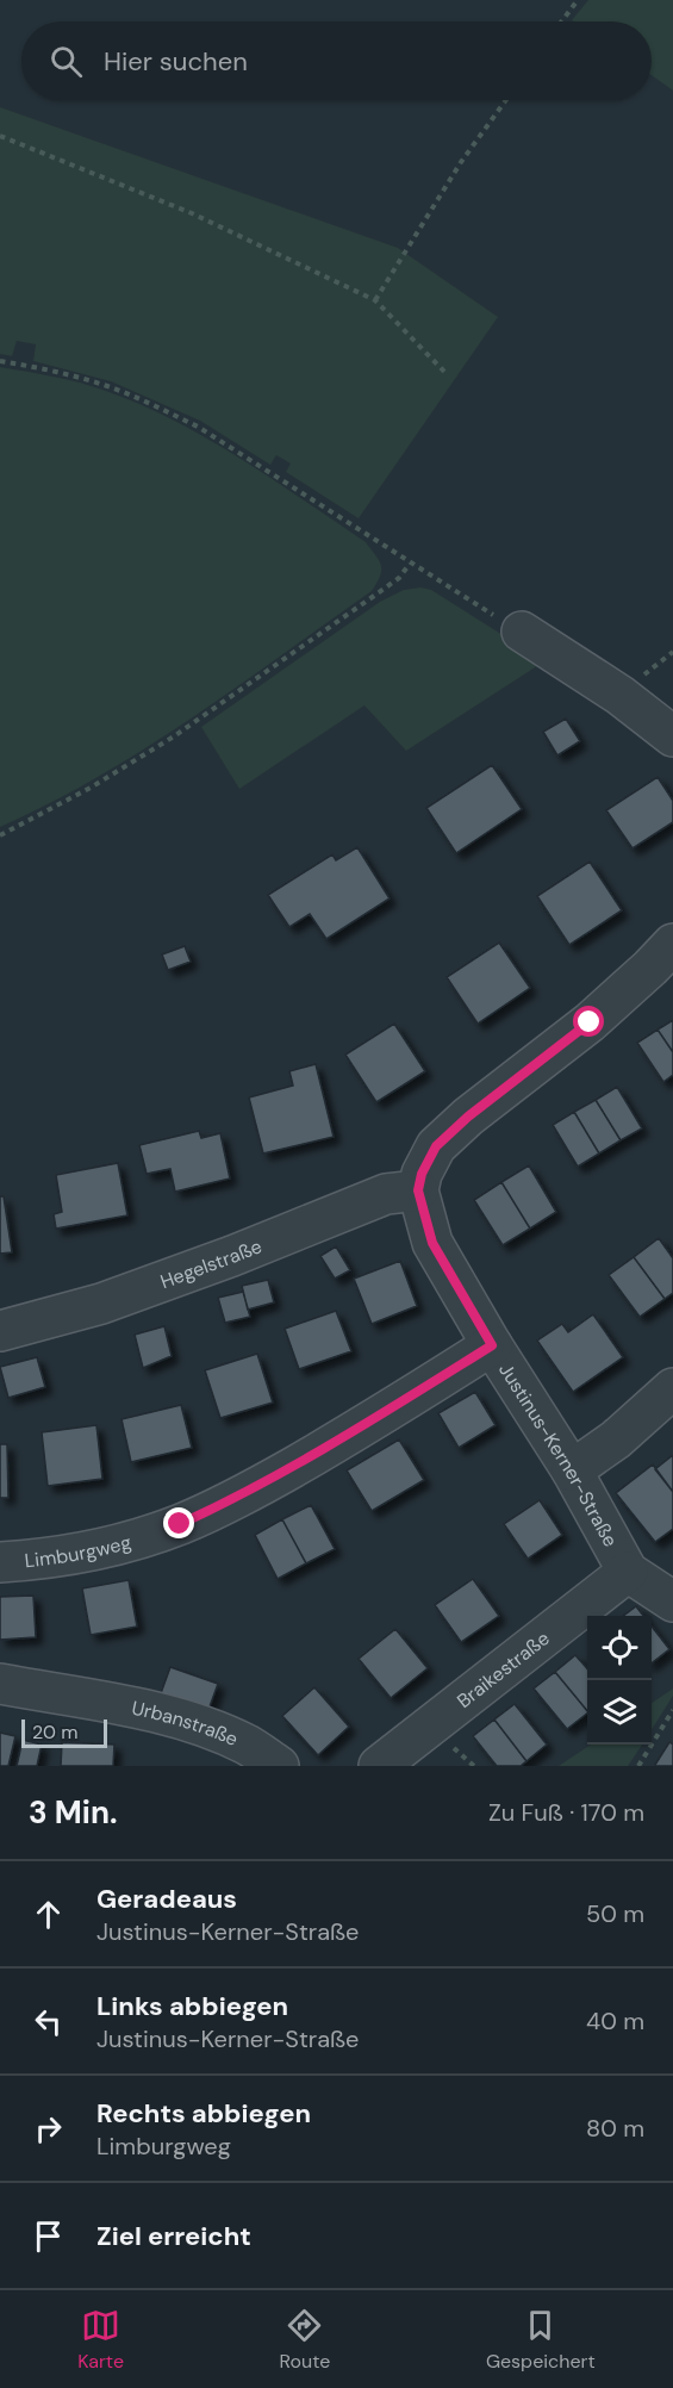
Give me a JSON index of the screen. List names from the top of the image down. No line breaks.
{"streets":{"street":["Hegelstraße","Justinus-Kerner-Straße","Limburgweg","Braikestraße","Urbanstraße"]},"crossings":[["Hegelstraße","Justinus-Kerner-Straße"],["Justinus-Kerner-Straße","Limburgweg"],["Justinus-Kerner-Straße","Braikestraße"]],"scale_bar":"20 m","page":{"search":"Hier suchen","scale":"20 m","heading":["3 Min.","Zu Fuß · 170 m"],"list":[["Geradeaus","Justinus-Kerner-Straße","50 m"],["Links abbiegen","Justinus-Kerner-Straße","40 m"],["Rechts abbiegen","Limburgweg","80 m"],"Ziel erreicht"],"nav":["Karte","Route","Gespeichert"]}}
